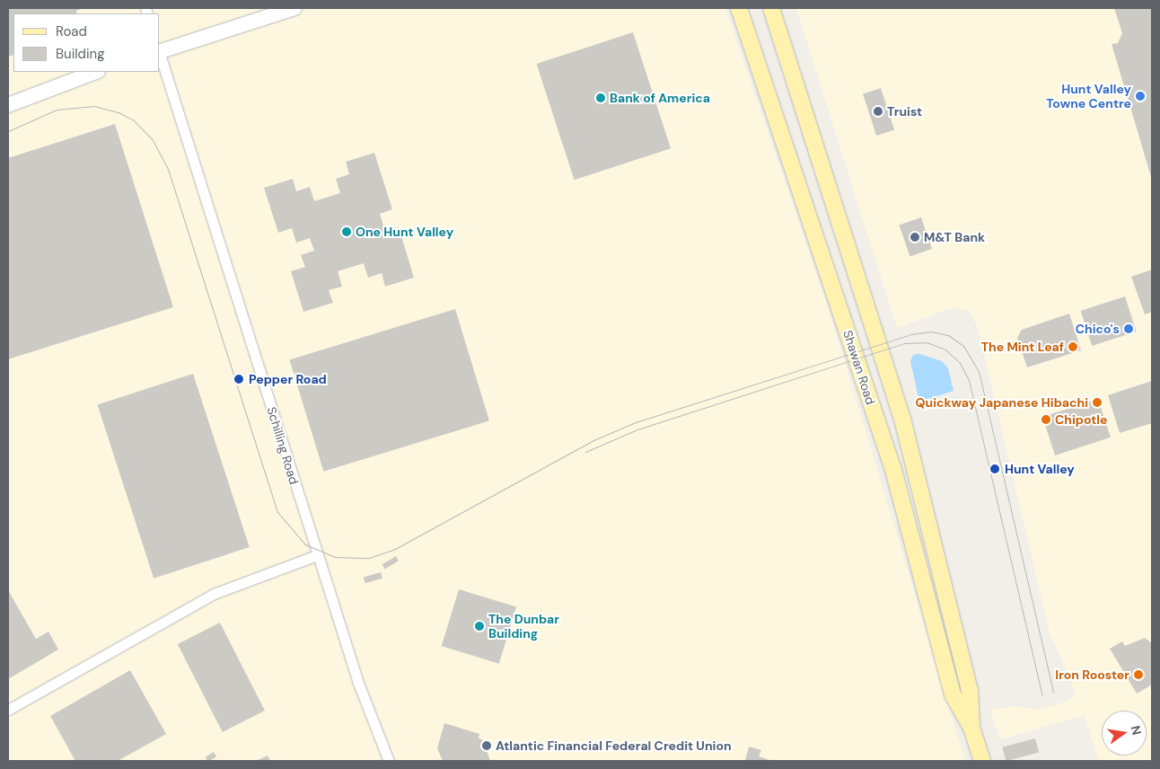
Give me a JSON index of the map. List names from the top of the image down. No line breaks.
{"streets":{"main road":["Shawan Road"],"street":["Schilling Road"]},"places":["Hunt Valley Towne Centre","Bank of America","Truist","One Hunt Valley","M&T Bank","Chico's","The Mint Leaf","Pepper Road","Quickway Japanese Hibachi","Chipotle","Hunt Valley","The Dunbar Building","Iron Rooster","Atlantic Financial Federal Credit Union"],"legend":["Road","Building"],"north":"right"}
